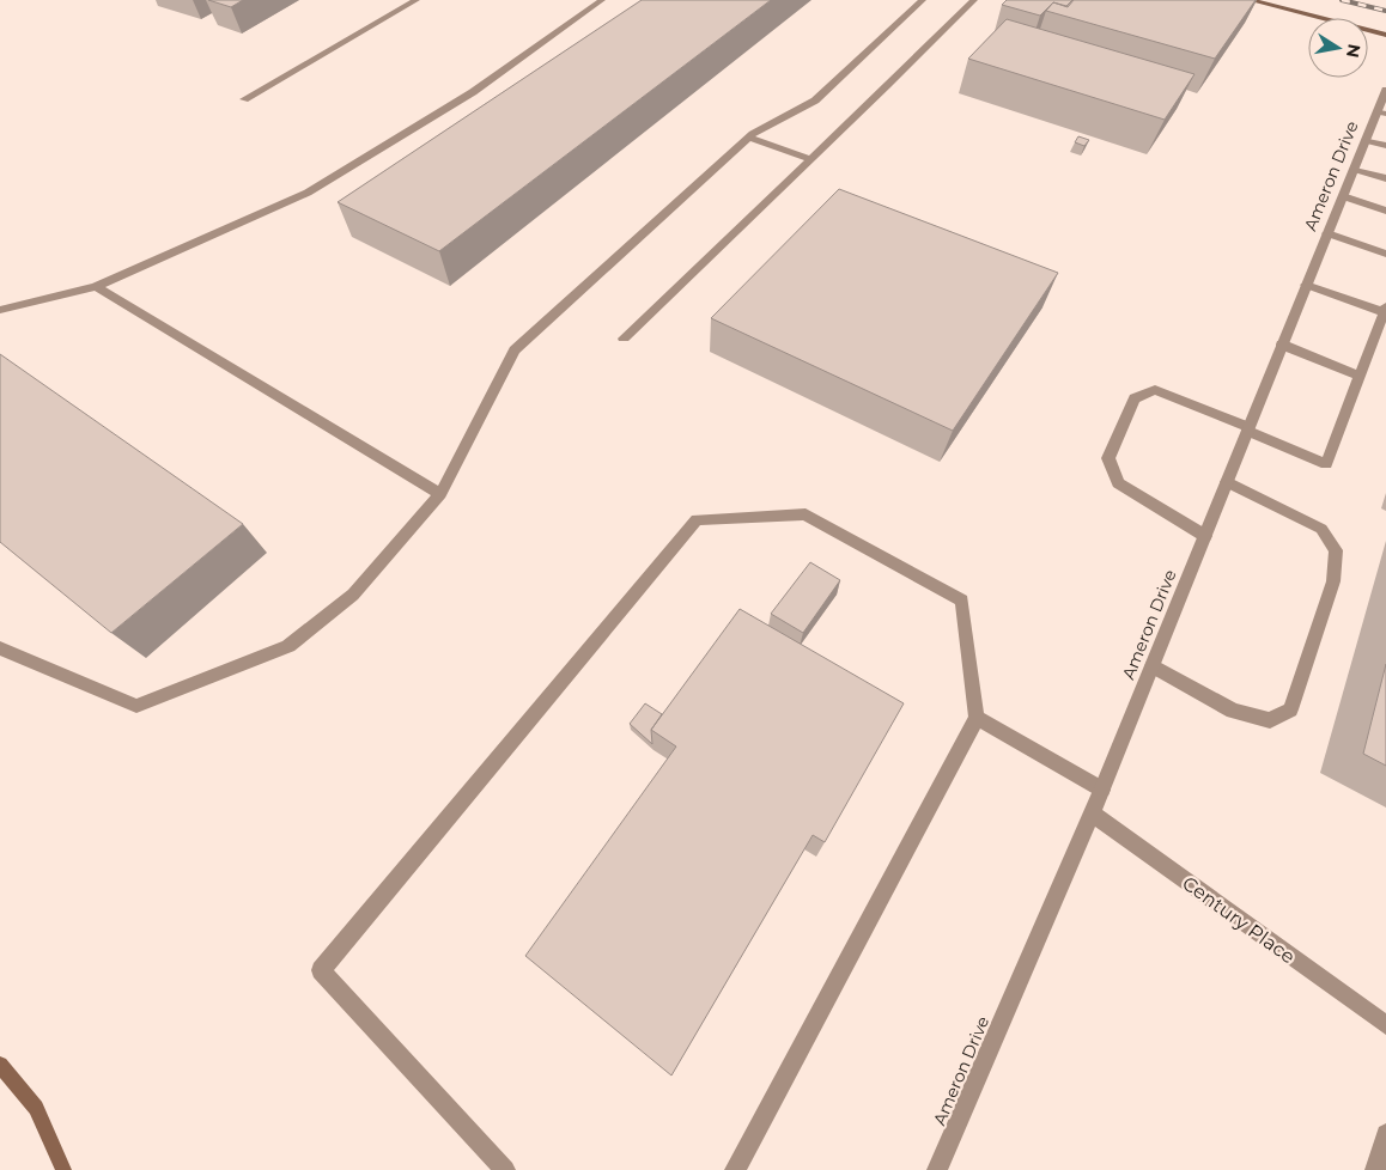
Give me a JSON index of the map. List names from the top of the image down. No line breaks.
{"streets":{"street":["Ameron Drive","Century Place"]},"crossings":[["Ameron Drive","Century Place"]],"north":"right"}
